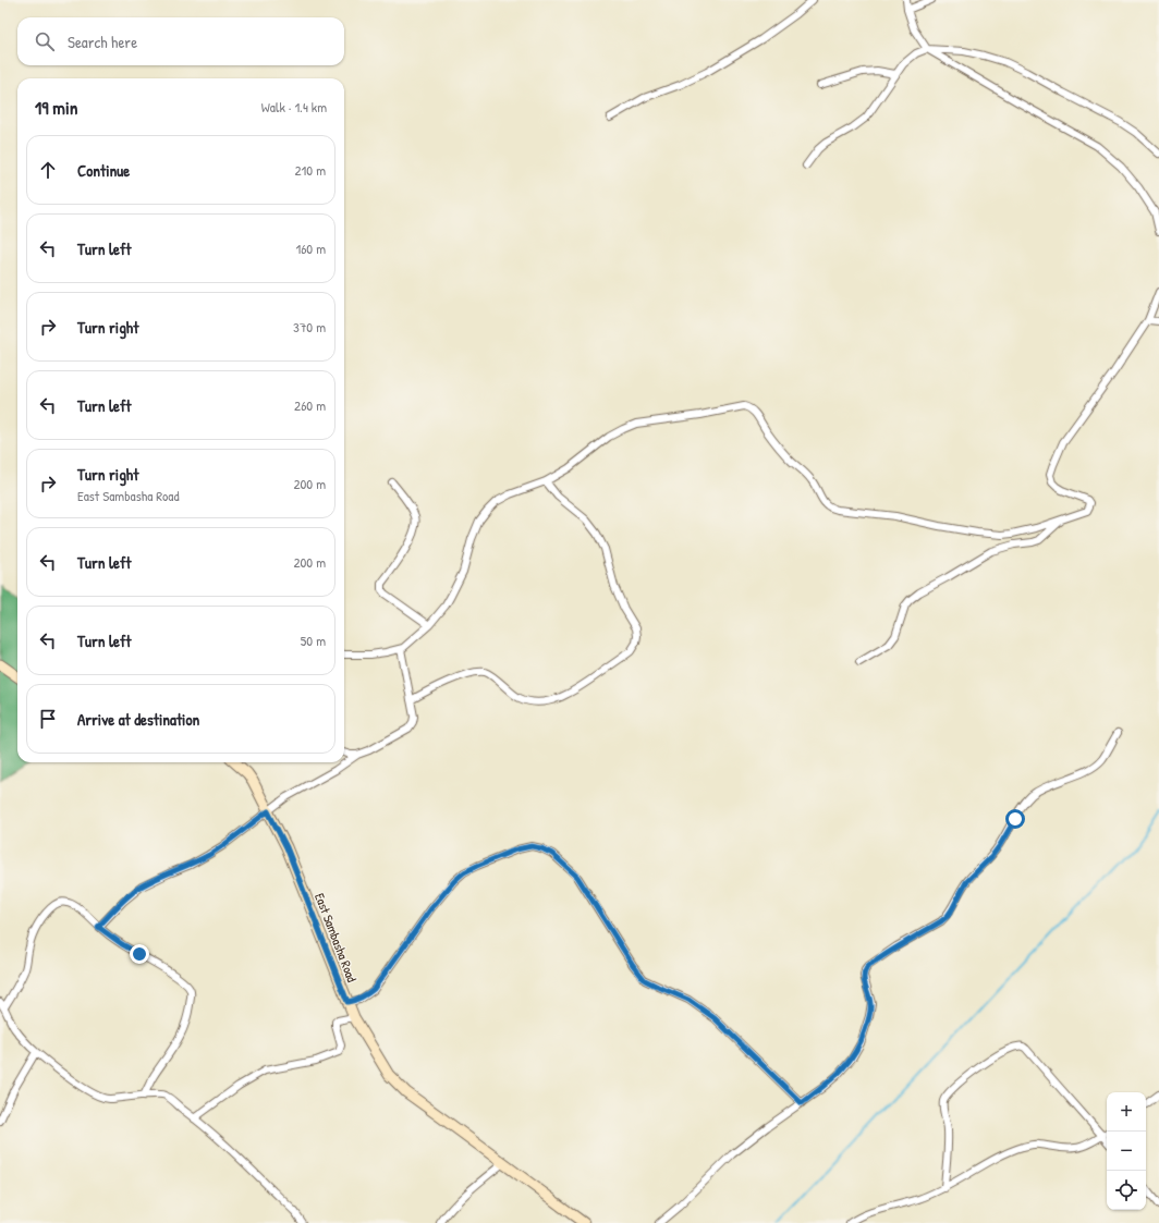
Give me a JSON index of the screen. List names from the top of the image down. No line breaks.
{"streets":{"street":["East Sambasha Road"]},"page":{"search":"Search here","heading":["19 min","Walk · 1.4 km"],"list":[["Continue","210 m"],["Turn left","160 m"],["Turn right","370 m"],["Turn left","260 m"],["Turn right","East Sambasha Road","200 m"],["Turn left","200 m"],["Turn left","50 m"],"Arrive at destination"],"map_buttons":["+","−"]}}
